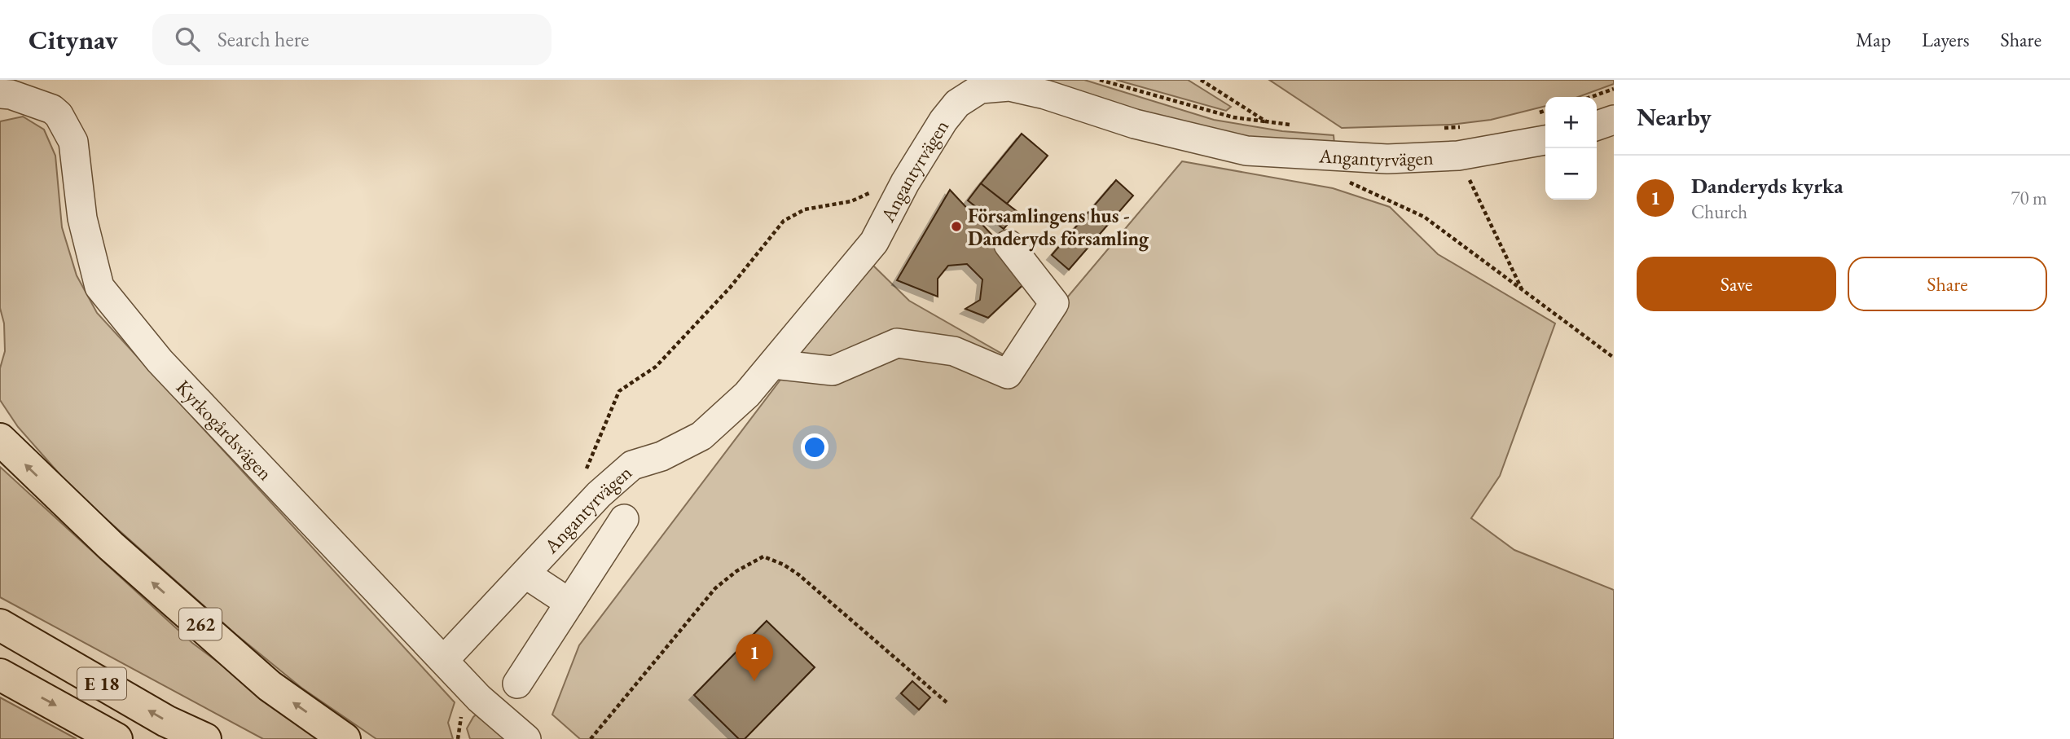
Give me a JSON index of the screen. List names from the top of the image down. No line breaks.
{"streets":{"highway":["262","E 18"],"street":["Angantyrvägen","Kyrkogårdsvägen"]},"crossings":[["Angantyrvägen","Kyrkogårdsvägen"]],"places":["Församlingens hus - Danderyds församling"],"page":{"header":"Citynav","search":"Search here","nav":["Map","Layers","Share"],"heading":"Nearby","map_buttons":["+","−"],"list":[{"mark":"1","name":"Danderyds kyrka","note":"Church","value":"70 m"}],"buttons":["Save","Share"],"pins":"1"}}
